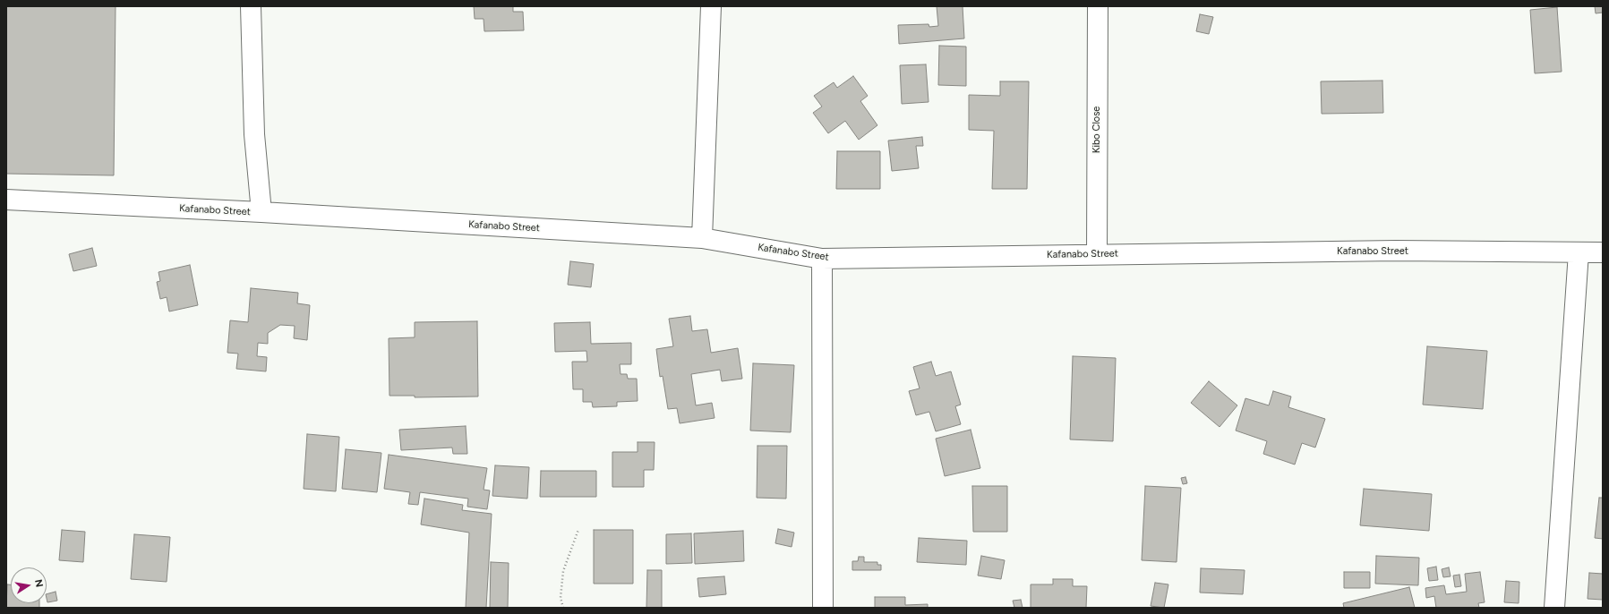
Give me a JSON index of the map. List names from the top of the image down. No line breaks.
{"streets":{"street":["Kibo Close","Kafanabo Street"]},"crossings":[["Kibo Close","Kafanabo Street"]],"north":"right"}
